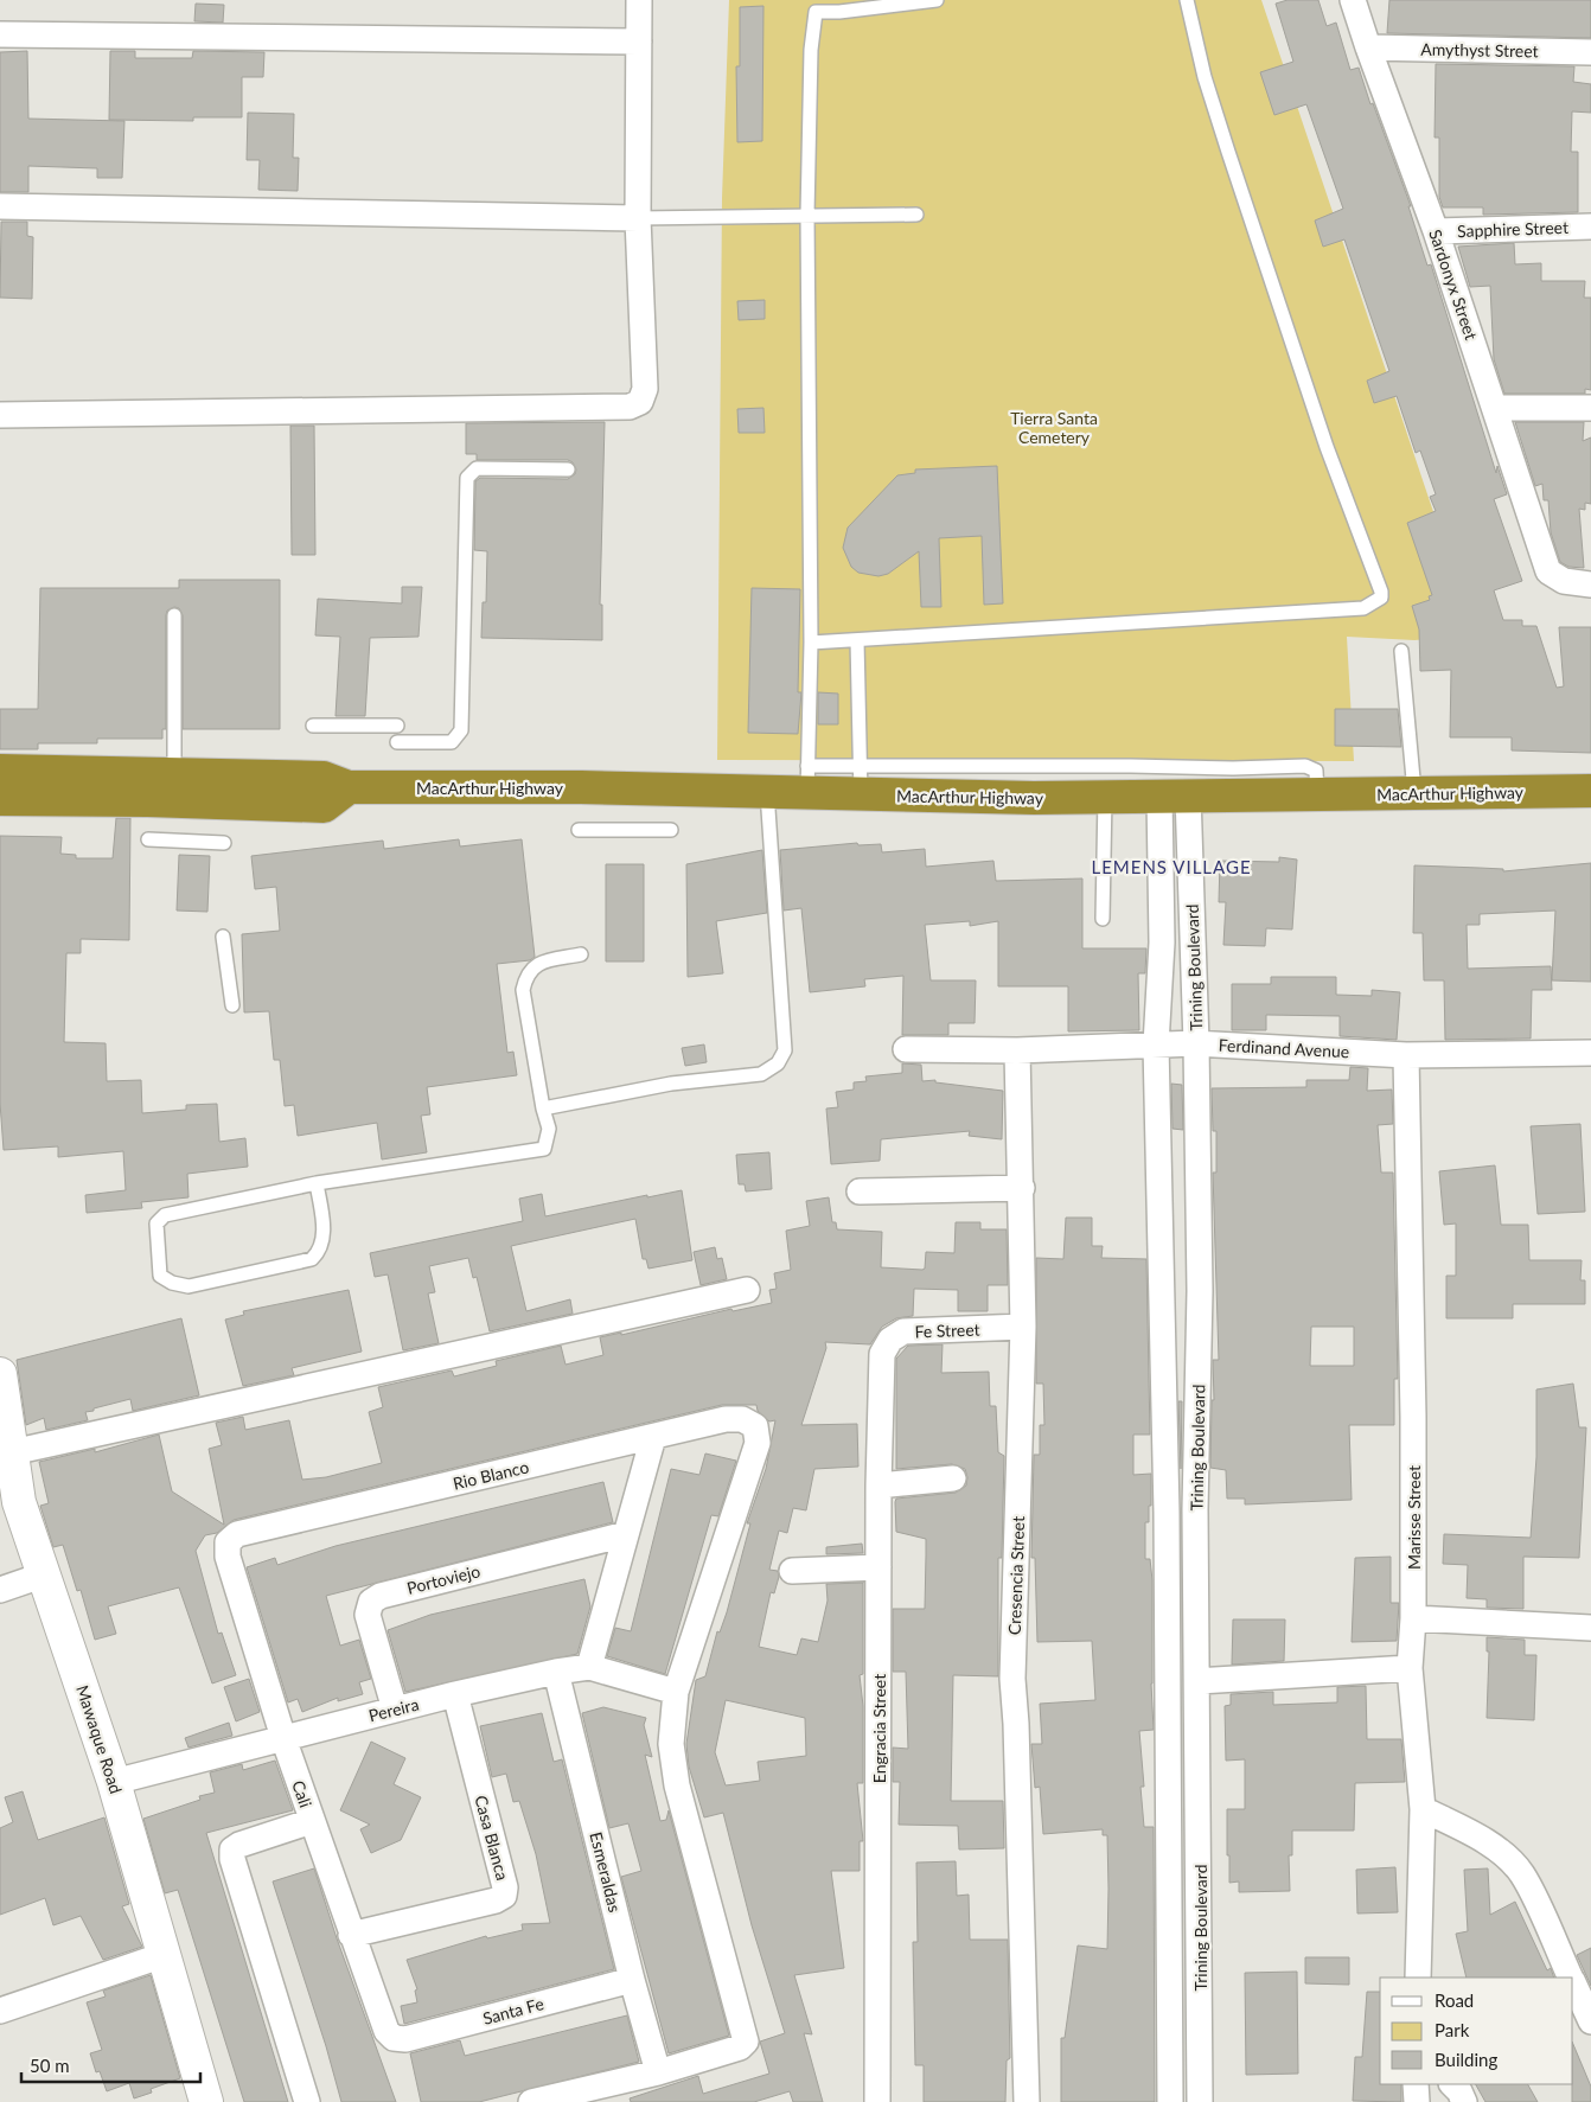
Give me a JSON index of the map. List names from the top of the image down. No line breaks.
{"streets":{"highway":["MacArthur Highway"],"main road":["Mawaque Road"],"street":["Amythyst Street","Sapphire Street","Sardonyx Street","Trining Boulevard","Ferdinand Avenue","Fe Street","Rio Blanco","Marisse Street","Cresencia Street","Portoviejo","Pereira","Engracia Street","Cali","Casa Blanca","Esmeraldas","Santa Fe"]},"crossings":[["Amythyst Street","Sardonyx Street"],["Sapphire Street","Sardonyx Street"],["MacArthur Highway","Trining Boulevard"],["Trining Boulevard","Ferdinand Avenue"],["Ferdinand Avenue","Marisse Street"],["Ferdinand Avenue","Cresencia Street"],["Fe Street","Cresencia Street"],["Fe Street","Engracia Street"],["Rio Blanco","Pereira"],["Rio Blanco","Cali"],["Portoviejo","Pereira"],["Pereira","Mawaque Road"],["Pereira","Cali"],["Pereira","Casa Blanca"],["Pereira","Esmeraldas"],["Cali","Casa Blanca"],["Cali","Santa Fe"],["Esmeraldas","Santa Fe"]],"districts":["LEMENS VILLAGE"],"parks":["Tierra Santa Cemetery"],"legend":["Road","Park","Building"],"scale_bar":"50 m"}
